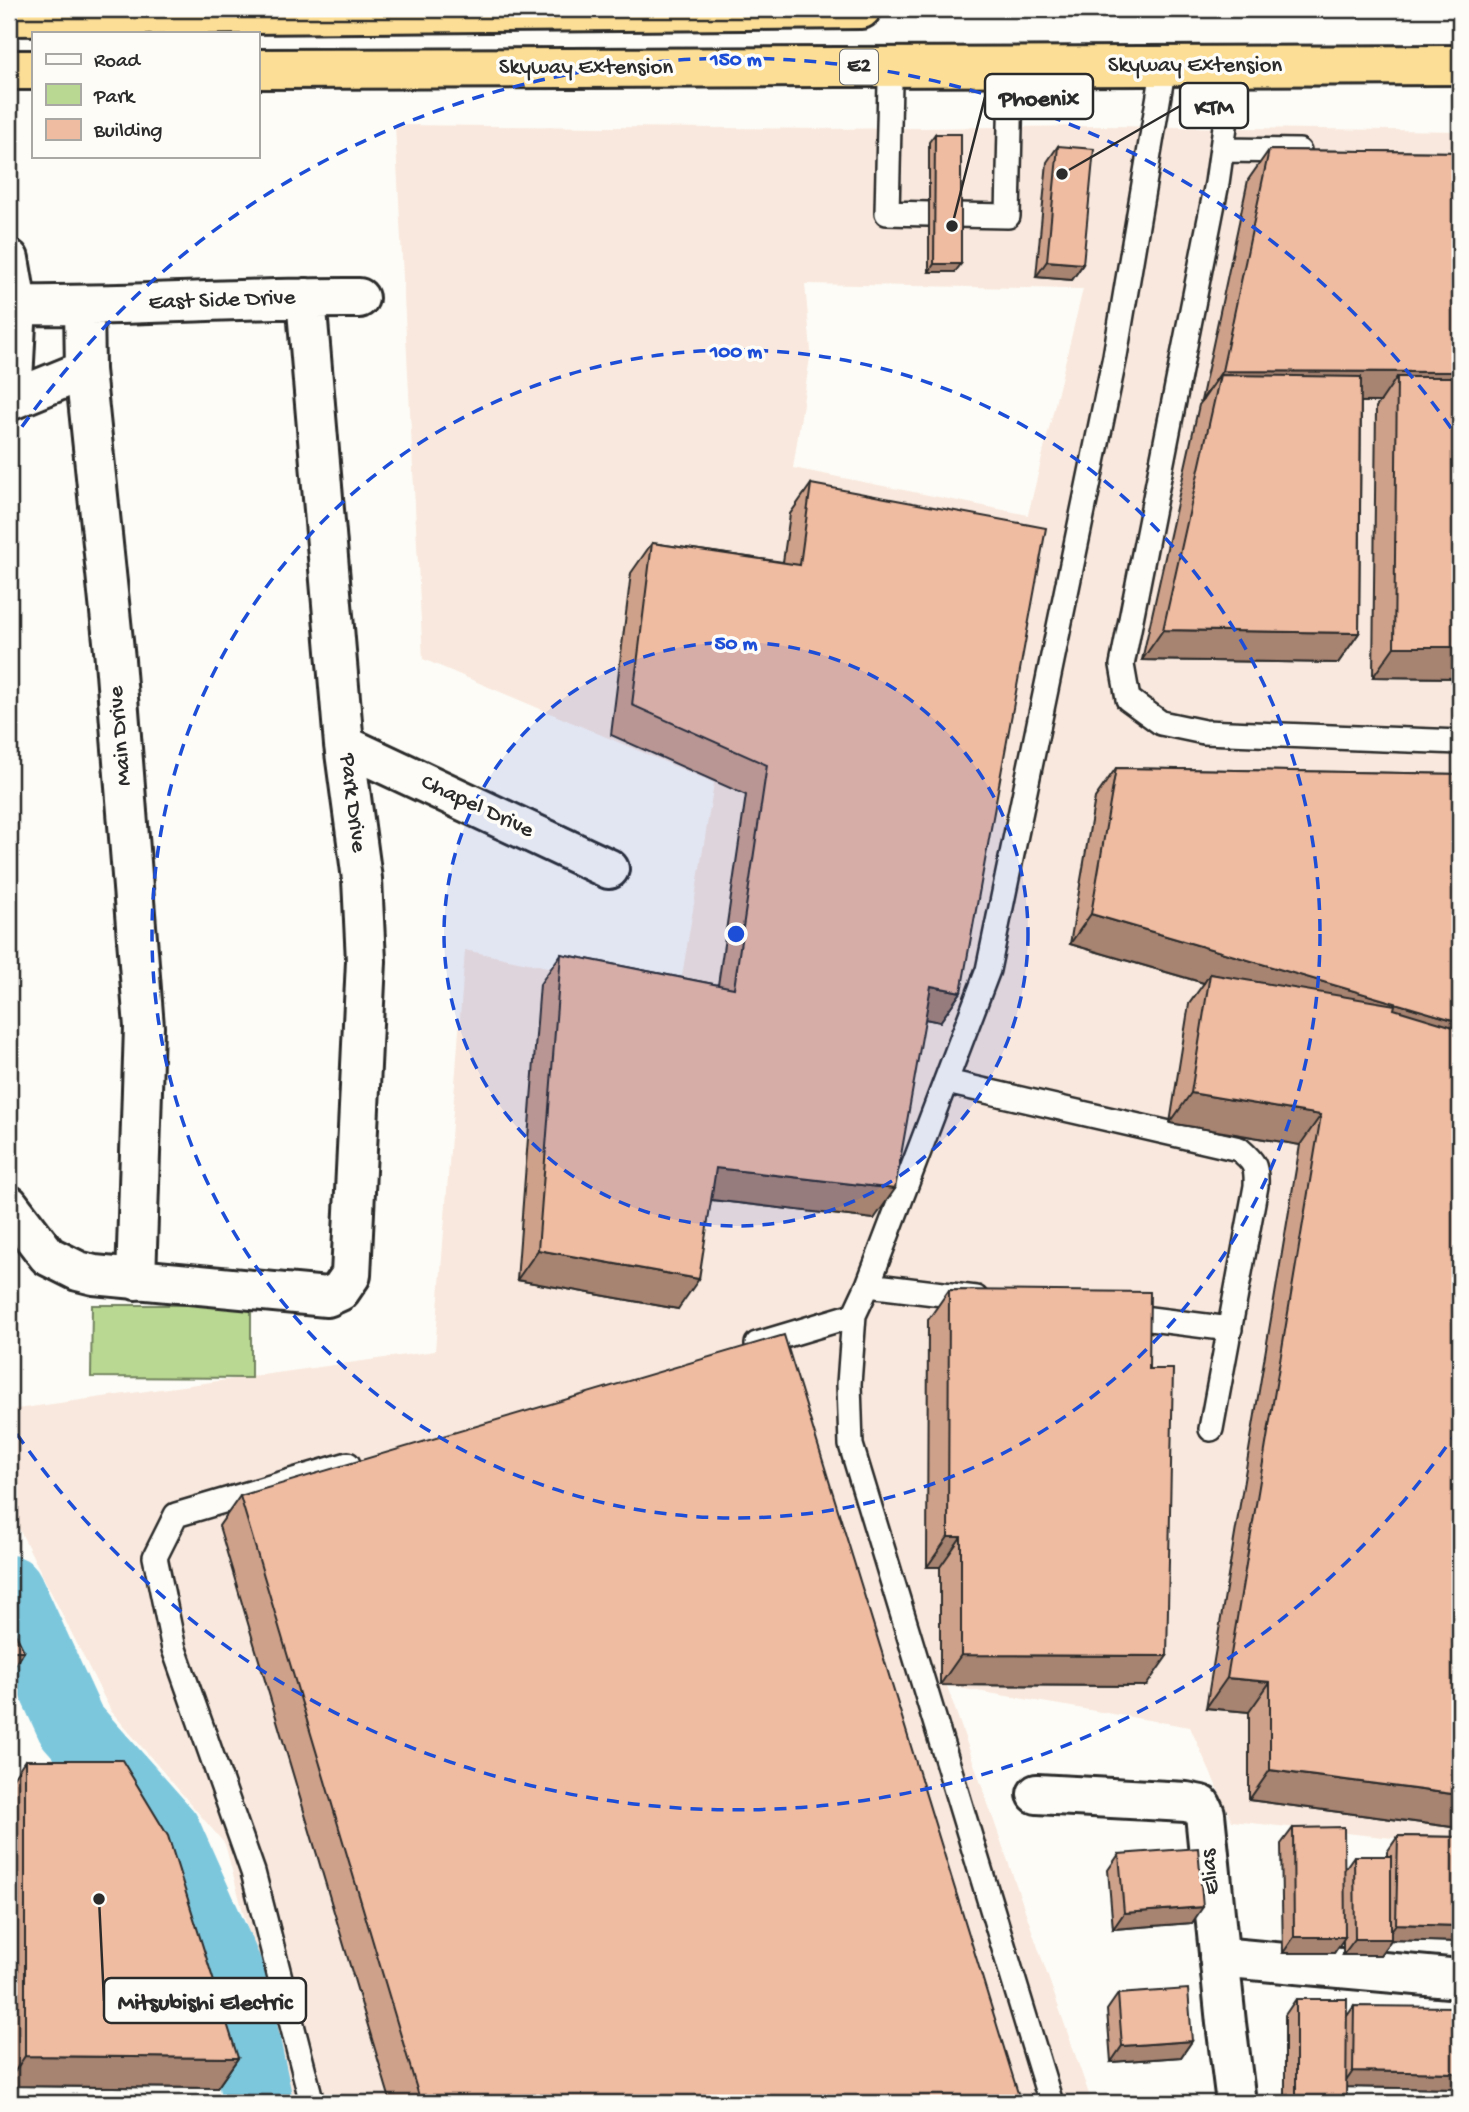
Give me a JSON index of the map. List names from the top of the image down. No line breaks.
{"streets":{"highway":["Skyway Extension","E2"],"street":["East Side Drive","Main Drive","Park Drive","Chapel Drive","Elias"]},"crossings":[["East Side Drive","Main Drive"],["East Side Drive","Park Drive"],["Main Drive","Park Drive"],["Park Drive","Chapel Drive"]],"places":["KTM","Phoenix","Mitsubishi Electric"],"legend":["Road","Park","Building"],"rings":["150 m","100 m","50 m"]}
